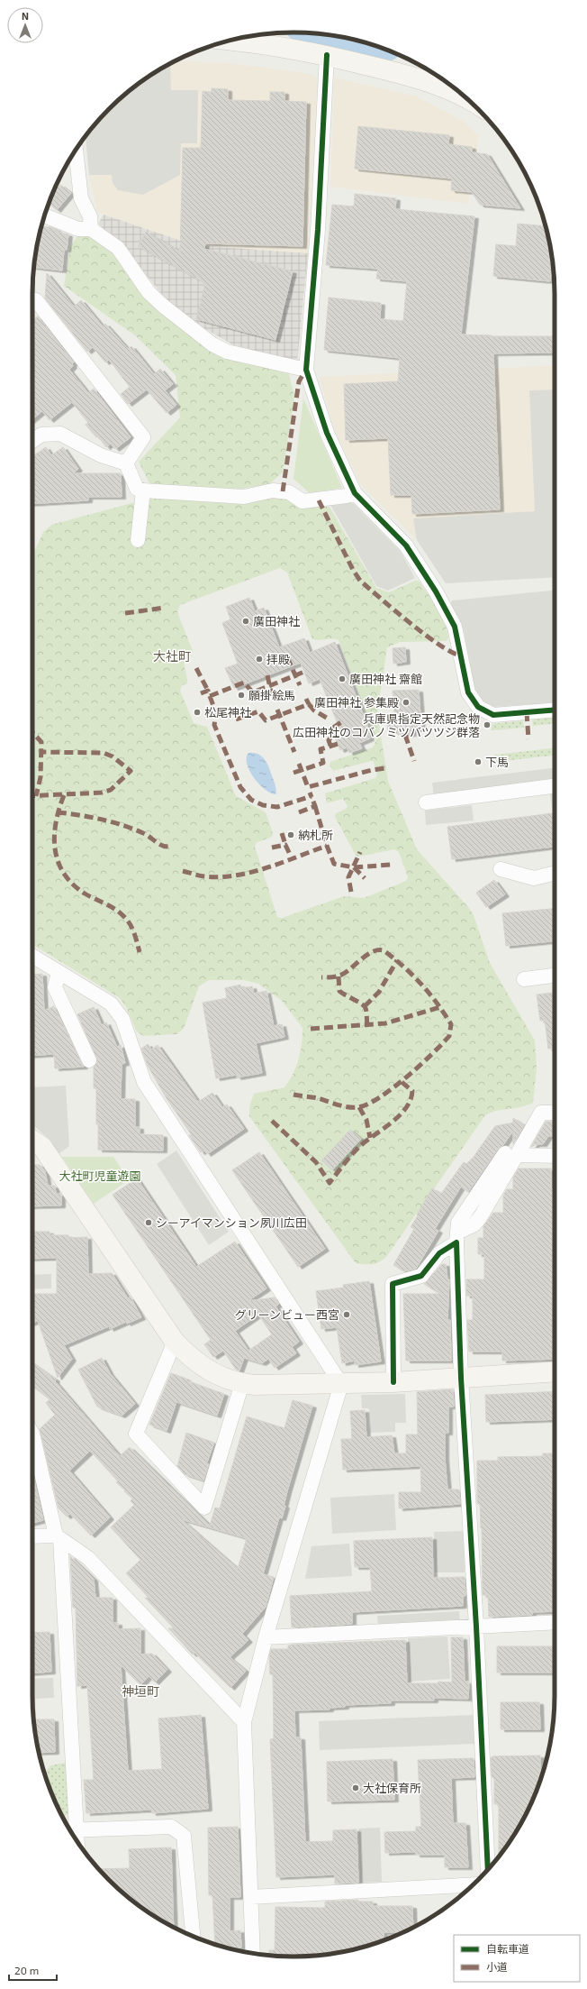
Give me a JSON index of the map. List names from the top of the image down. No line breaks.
{"districts":["大社町","神垣町"],"parks":["大社町児童遊園"],"places":["廣田神社","拝殿","廣田神社 齋館","願掛絵馬","廣田神社 参集殿","松尾神社","兵庫県指定天然記念物 広田神社のコバノミツバツツジ群落","下馬","納札所","シーアイマンション夙川広田","グリーンビュー西宮","大社保育所"],"legend":["自転車道","小道"],"scale_bar":"20 m","north":"top"}
